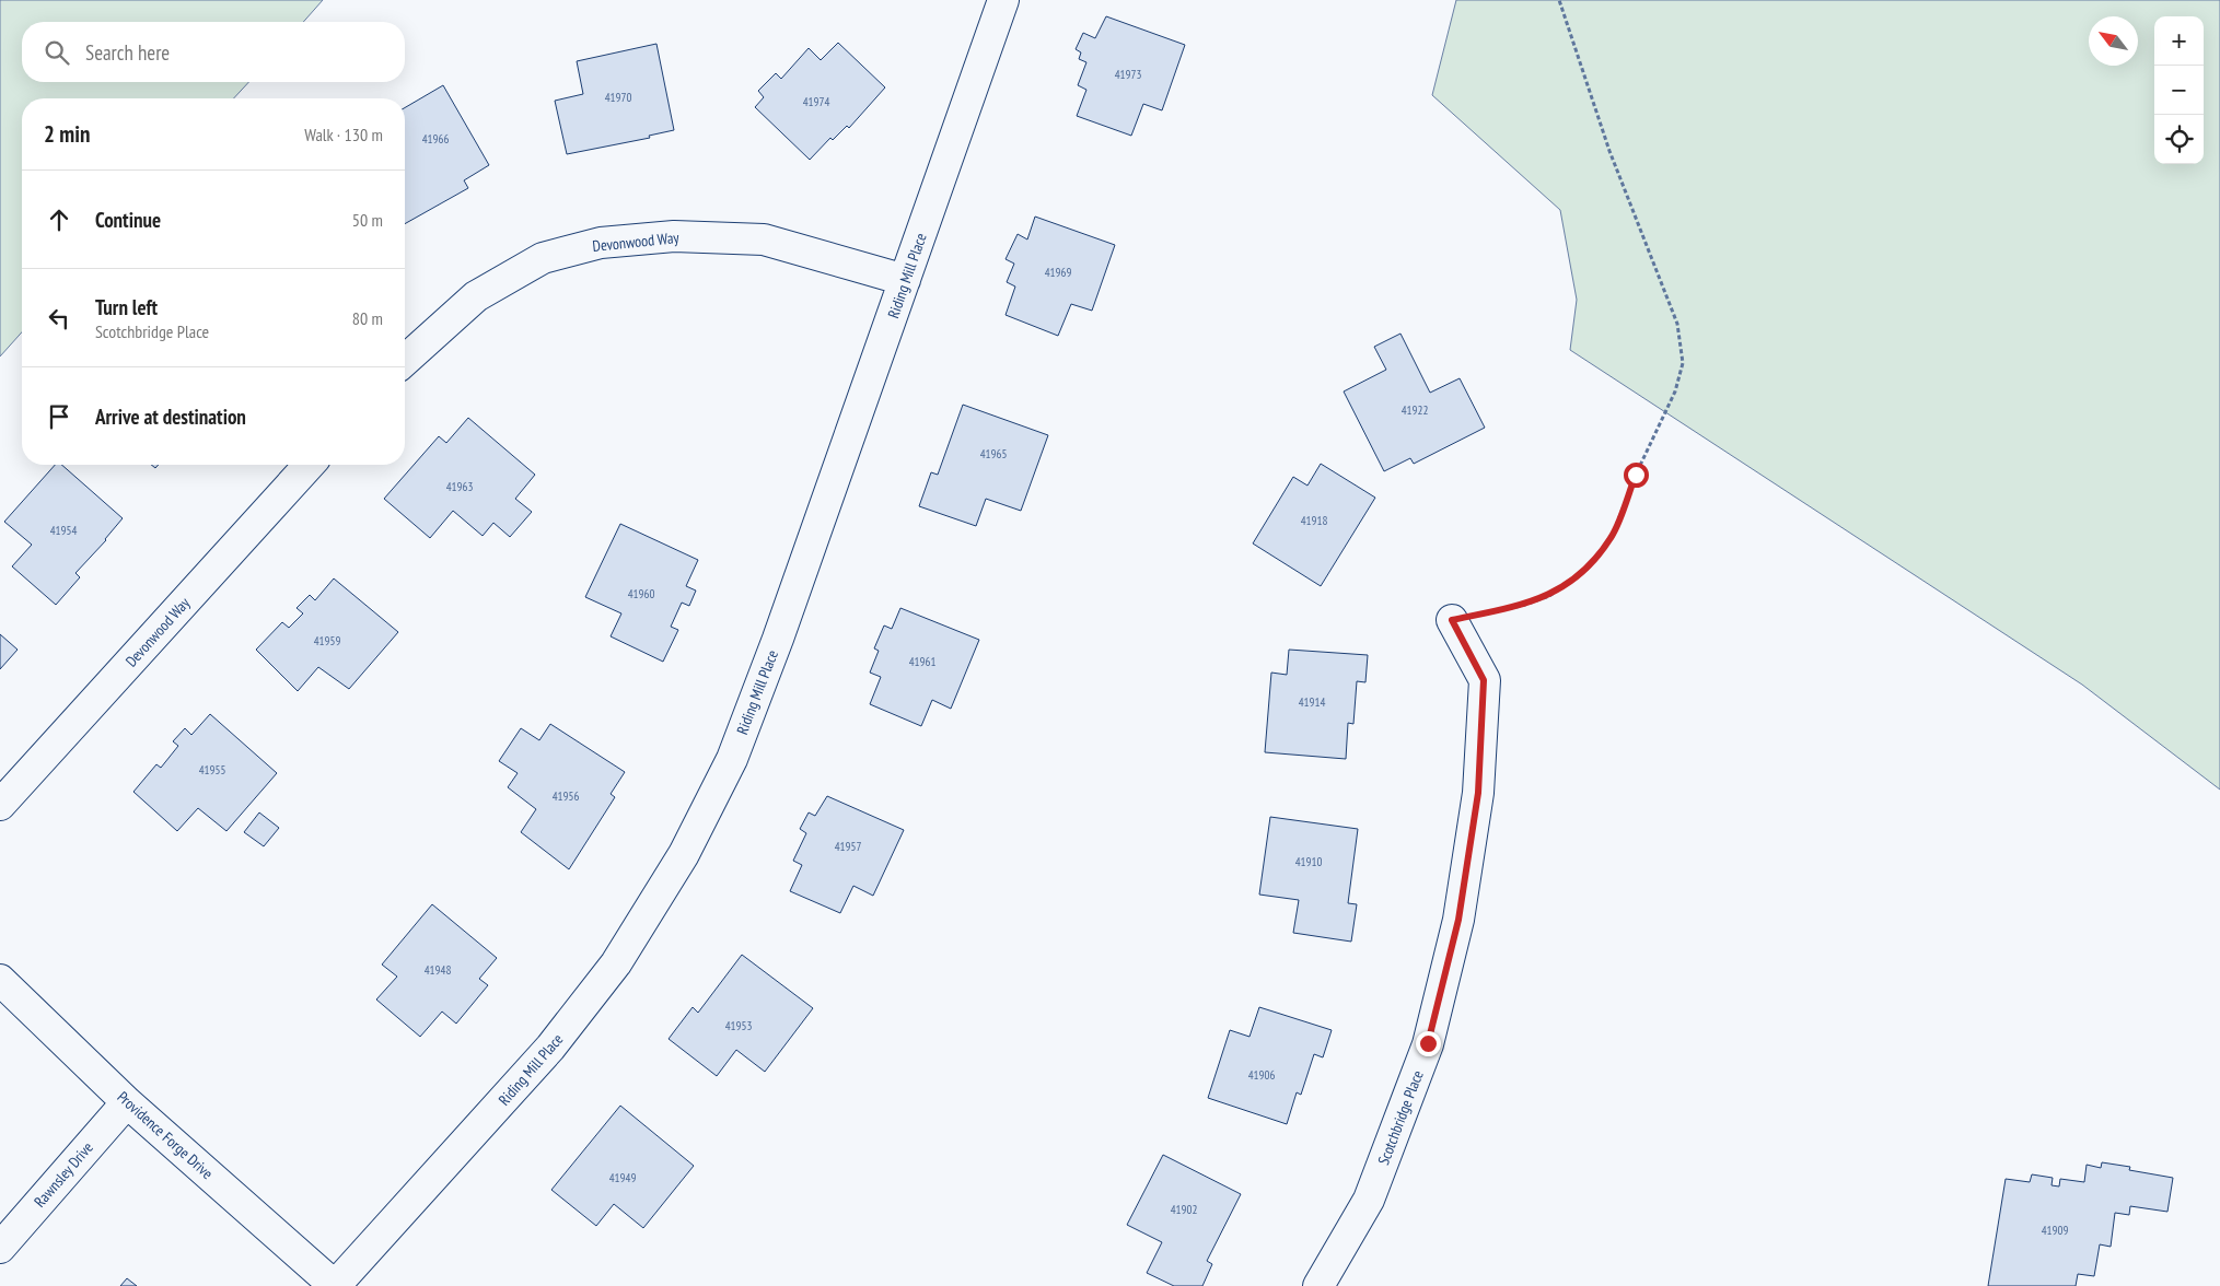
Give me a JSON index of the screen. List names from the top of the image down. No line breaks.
{"streets":{"street":["Devonwood Way","Riding Mill Place","Scotchbridge Place","Providence Forge Drive","Rawnsley Drive"]},"crossings":[["Devonwood Way","Riding Mill Place"],["Riding Mill Place","Providence Forge Drive"],["Providence Forge Drive","Rawnsley Drive"]],"house_numbers":["41973","41970","41974","41966","41969","41922","41965","41963","41918","41954","41960","41959","41961","41914","41955","41956","41957","41910","41948","41953","41906","41949","41902","41909"],"north":"top left","page":{"map_buttons":["+","−"],"search":"Search here","heading":["2 min","Walk · 130 m"],"list":[["Continue","50 m"],["Turn left","Scotchbridge Place","80 m"],"Arrive at destination"]}}
